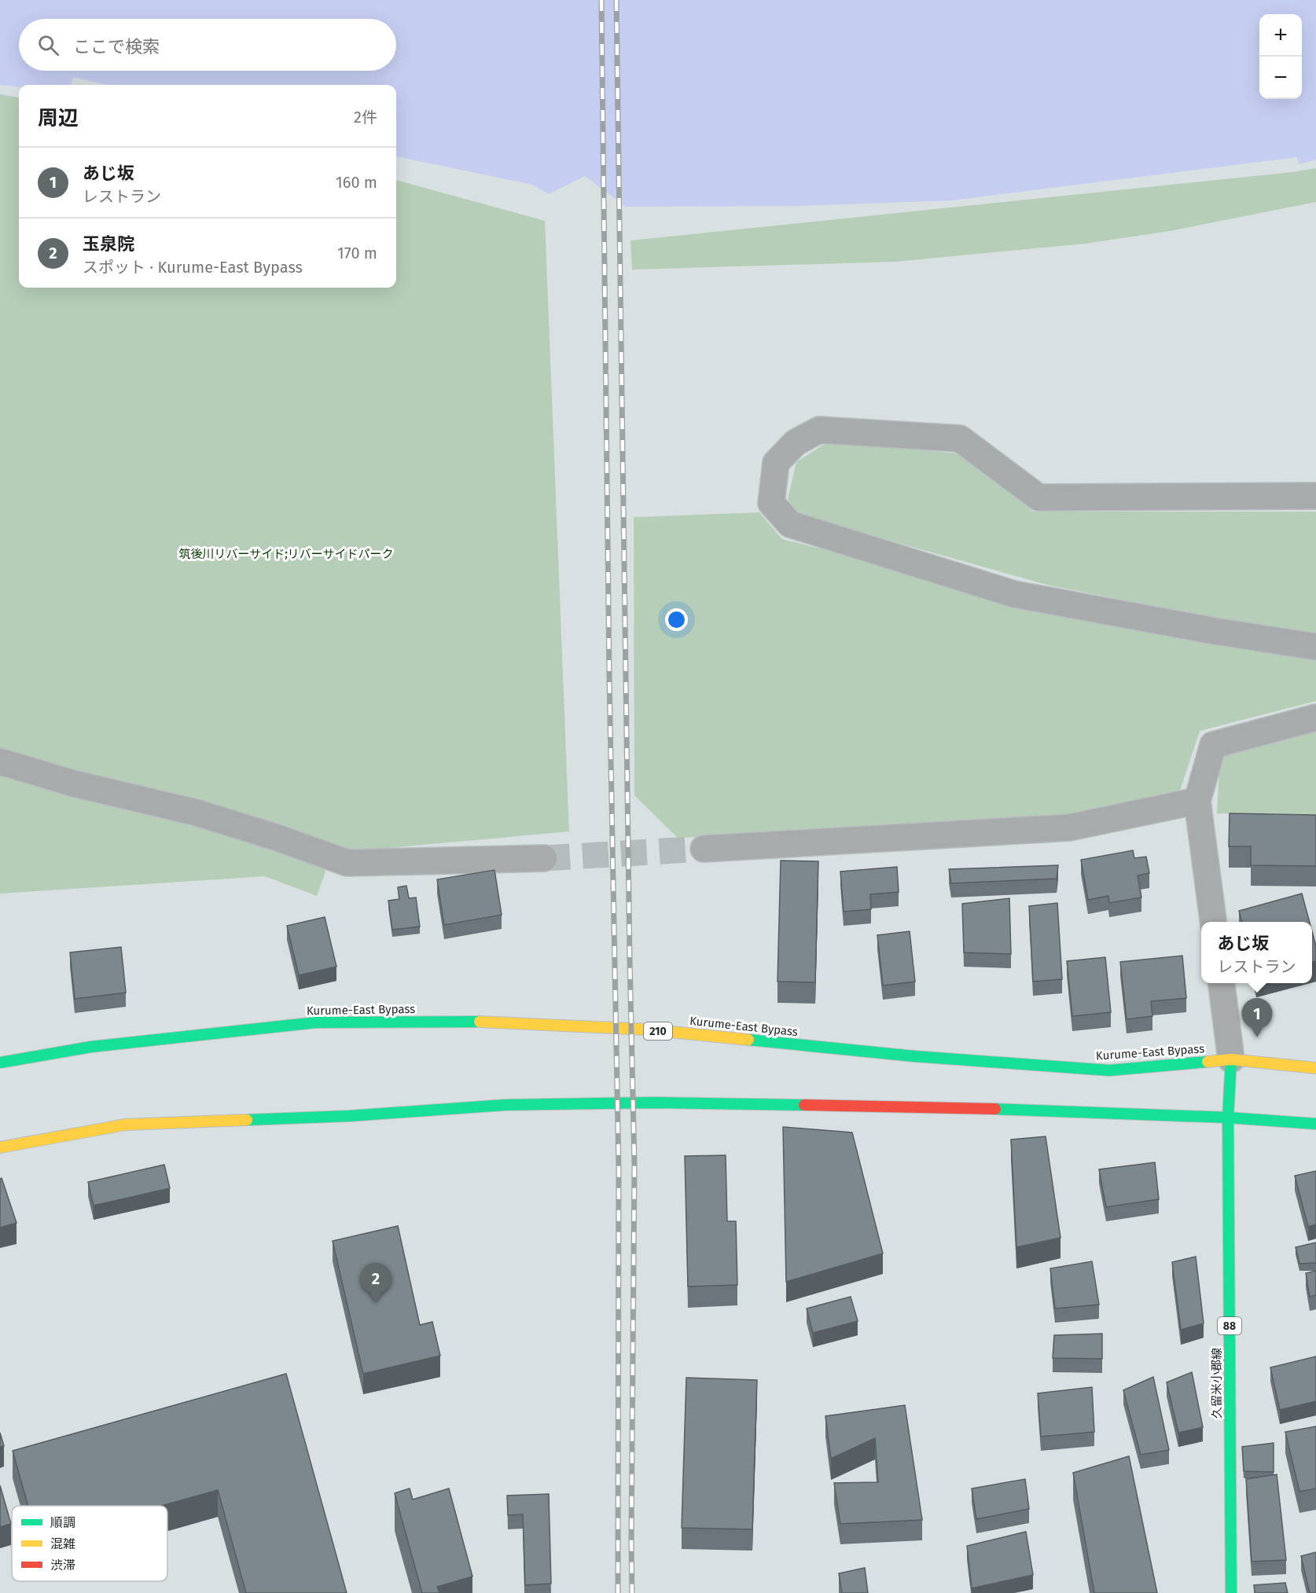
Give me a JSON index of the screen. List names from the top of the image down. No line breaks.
{"streets":{"main road":["Kurume-East Bypass","210","88","久留米小郡線"]},"crossings":[["Kurume-East Bypass","久留米小郡線"]],"parks":["筑後川リバーサイド;リバーサイドパーク"],"legend":["順調","混雑","渋滞"],"page":{"map_buttons":["+","−"],"search":"ここで検索","heading":["周辺","2件"],"list":[{"mark":"1","name":"あじ坂","note":"レストラン","value":"160 m"},{"mark":"2","name":"玉泉院","note":"スポット · Kurume-East Bypass","value":"170 m"}],"popup":["あじ坂","レストラン"],"pins":["1","2"]}}
